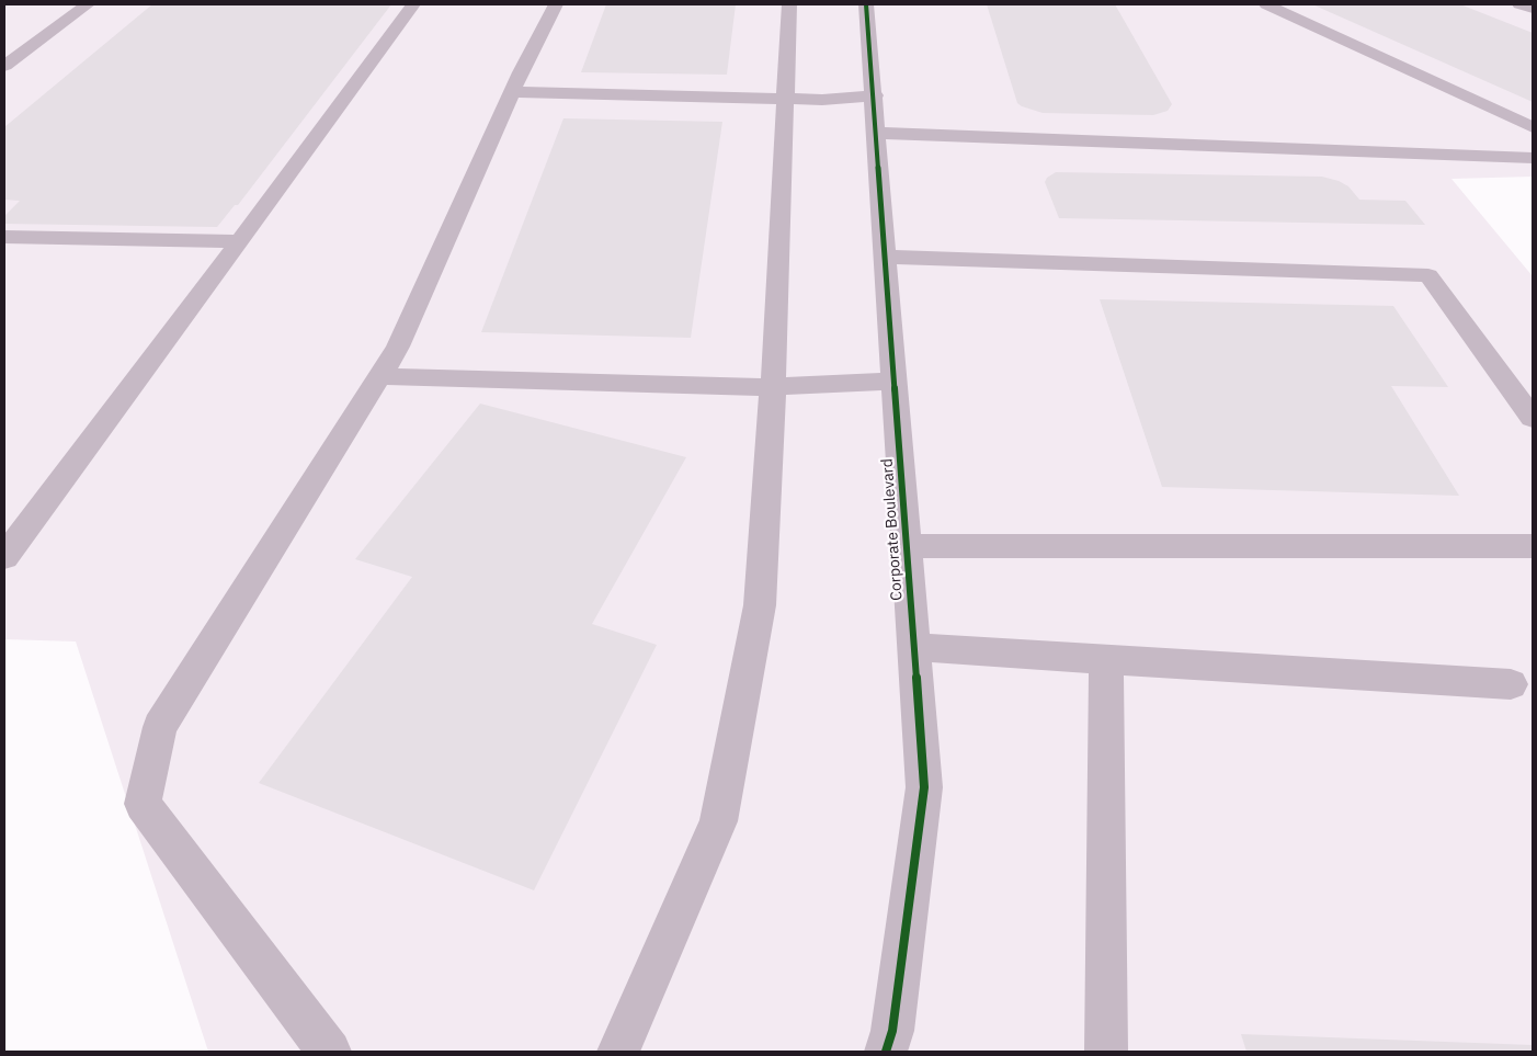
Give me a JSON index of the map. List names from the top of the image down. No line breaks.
{"streets":{"street":["Corporate Boulevard"]}}
